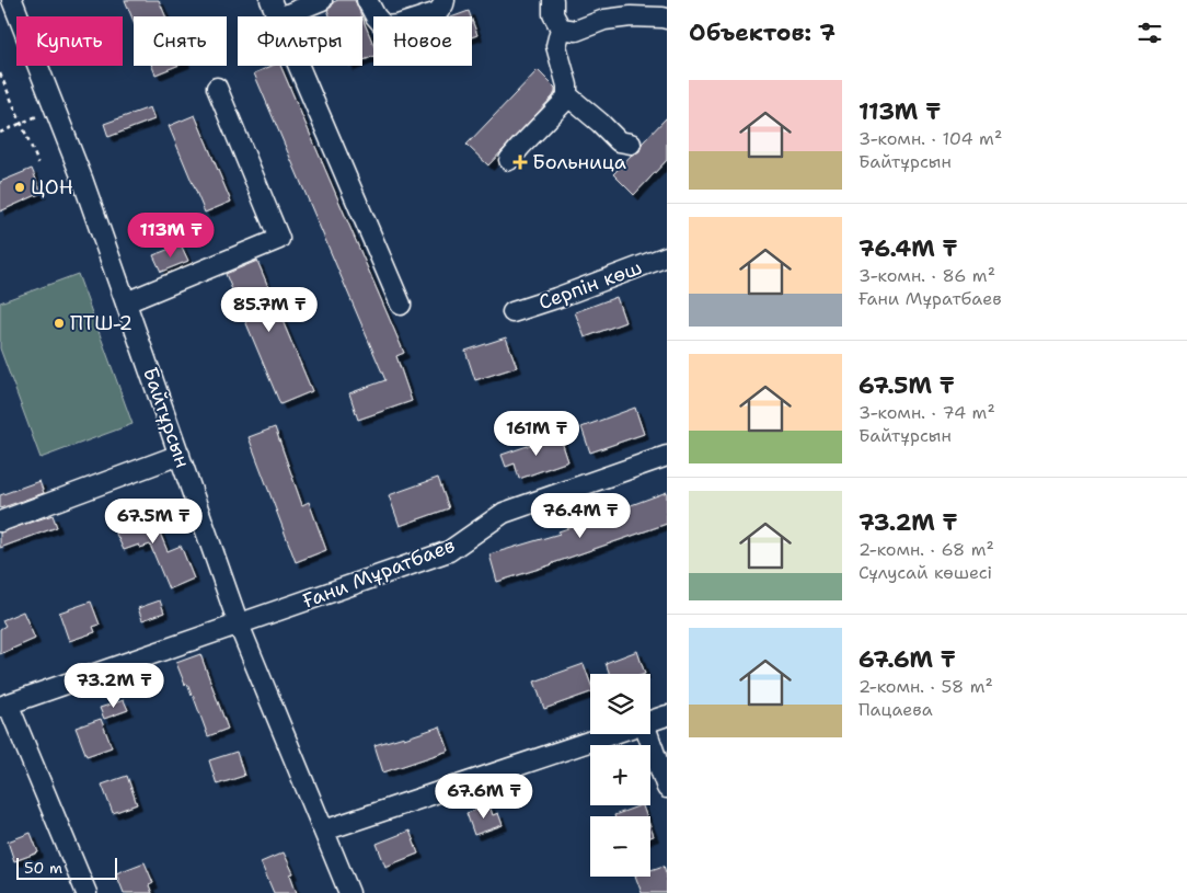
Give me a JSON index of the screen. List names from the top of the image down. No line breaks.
{"streets":{"street":["Серпін көш","Байтұрсын","Ғани Мұратбаев"]},"crossings":[["Байтұрсын","Ғани Мұратбаев"]],"places":{"health":["Больница"],"other":["ЦОН","ПТШ-2"]},"scale_bar":"50 m","page":{"heading":"Объектов: 7","chip":["Купить","Снять","Фильтры","Новое"],"list":[{"name":"113M ₸","note":"3-комн. · 104 m² · Байтұрсын"},{"name":"76.4M ₸","note":"3-комн. · 86 m² · Ғани Мұратбаев"},{"name":"67.5M ₸","note":"3-комн. · 74 m² · Байтұрсын"},{"name":"73.2M ₸","note":"2-комн. · 68 m² · Сұлусай көшесі"},{"name":"67.6M ₸","note":"2-комн. · 58 m² · Пацаева"}],"price":["113M ₸","85.7M ₸","161M ₸","76.4M ₸","67.5M ₸","73.2M ₸","67.6M ₸"],"map_buttons":["+","−"],"scale":"50 m"}}
